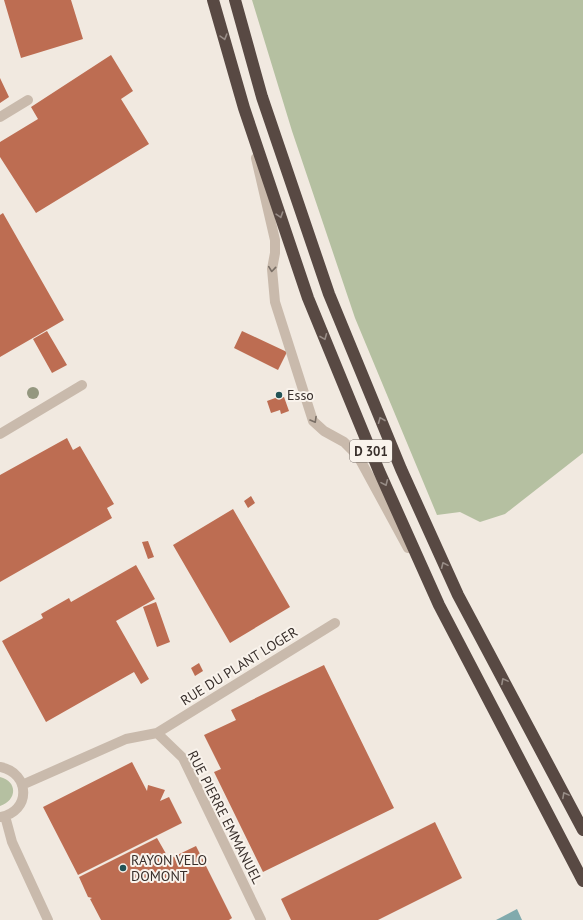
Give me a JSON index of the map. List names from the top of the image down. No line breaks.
{"streets":{"highway":["D 301"],"street":["RUE DU PLANT LOGER","RUE PIERRE EMMANUEL"]},"crossings":[["RUE DU PLANT LOGER","RUE PIERRE EMMANUEL"]],"places":["Esso","RAYON VELO DOMONT"]}
